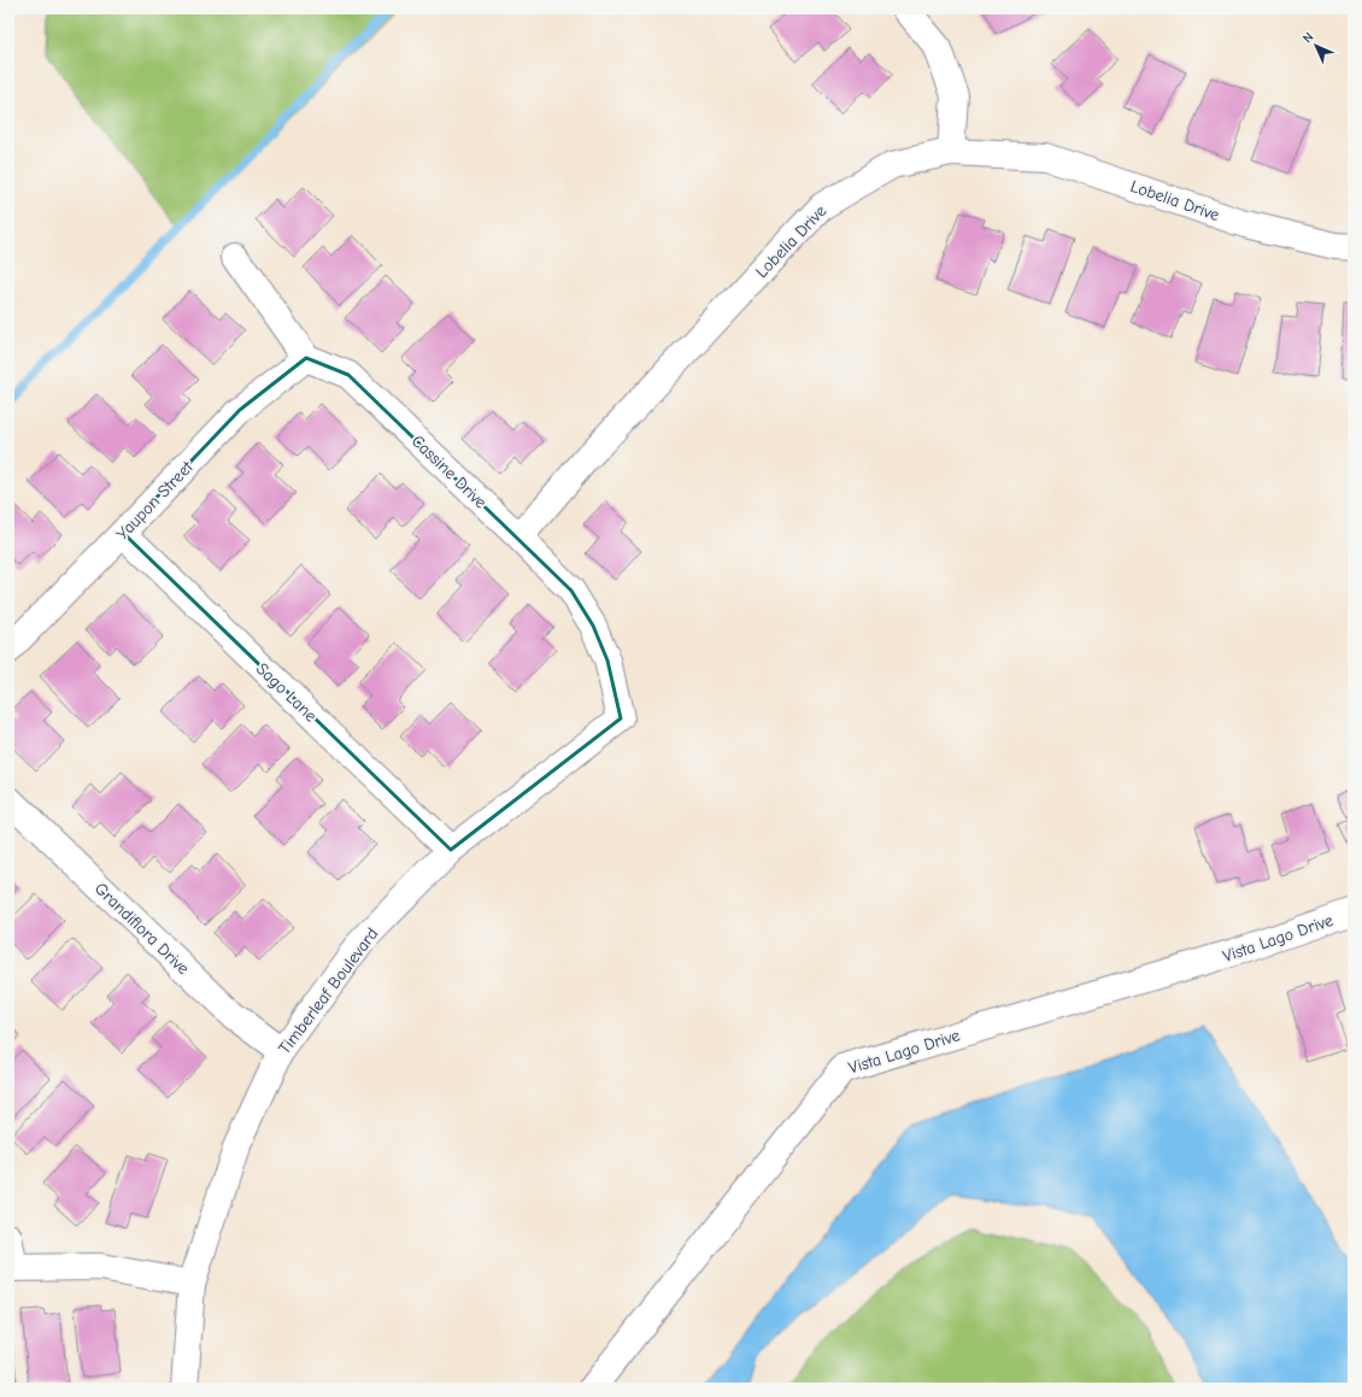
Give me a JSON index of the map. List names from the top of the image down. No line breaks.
{"streets":{"street":["Lobelia Drive","Cassine Drive","Yaupon Street","Sago Lane","Grandiflora Drive","Vista Lago Drive","Timberleaf Boulevard"]},"crossings":[["Lobelia Drive","Cassine Drive"],["Cassine Drive","Yaupon Street"],["Cassine Drive","Timberleaf Boulevard"],["Yaupon Street","Sago Lane"],["Sago Lane","Timberleaf Boulevard"],["Grandiflora Drive","Timberleaf Boulevard"]],"north":"top left"}
